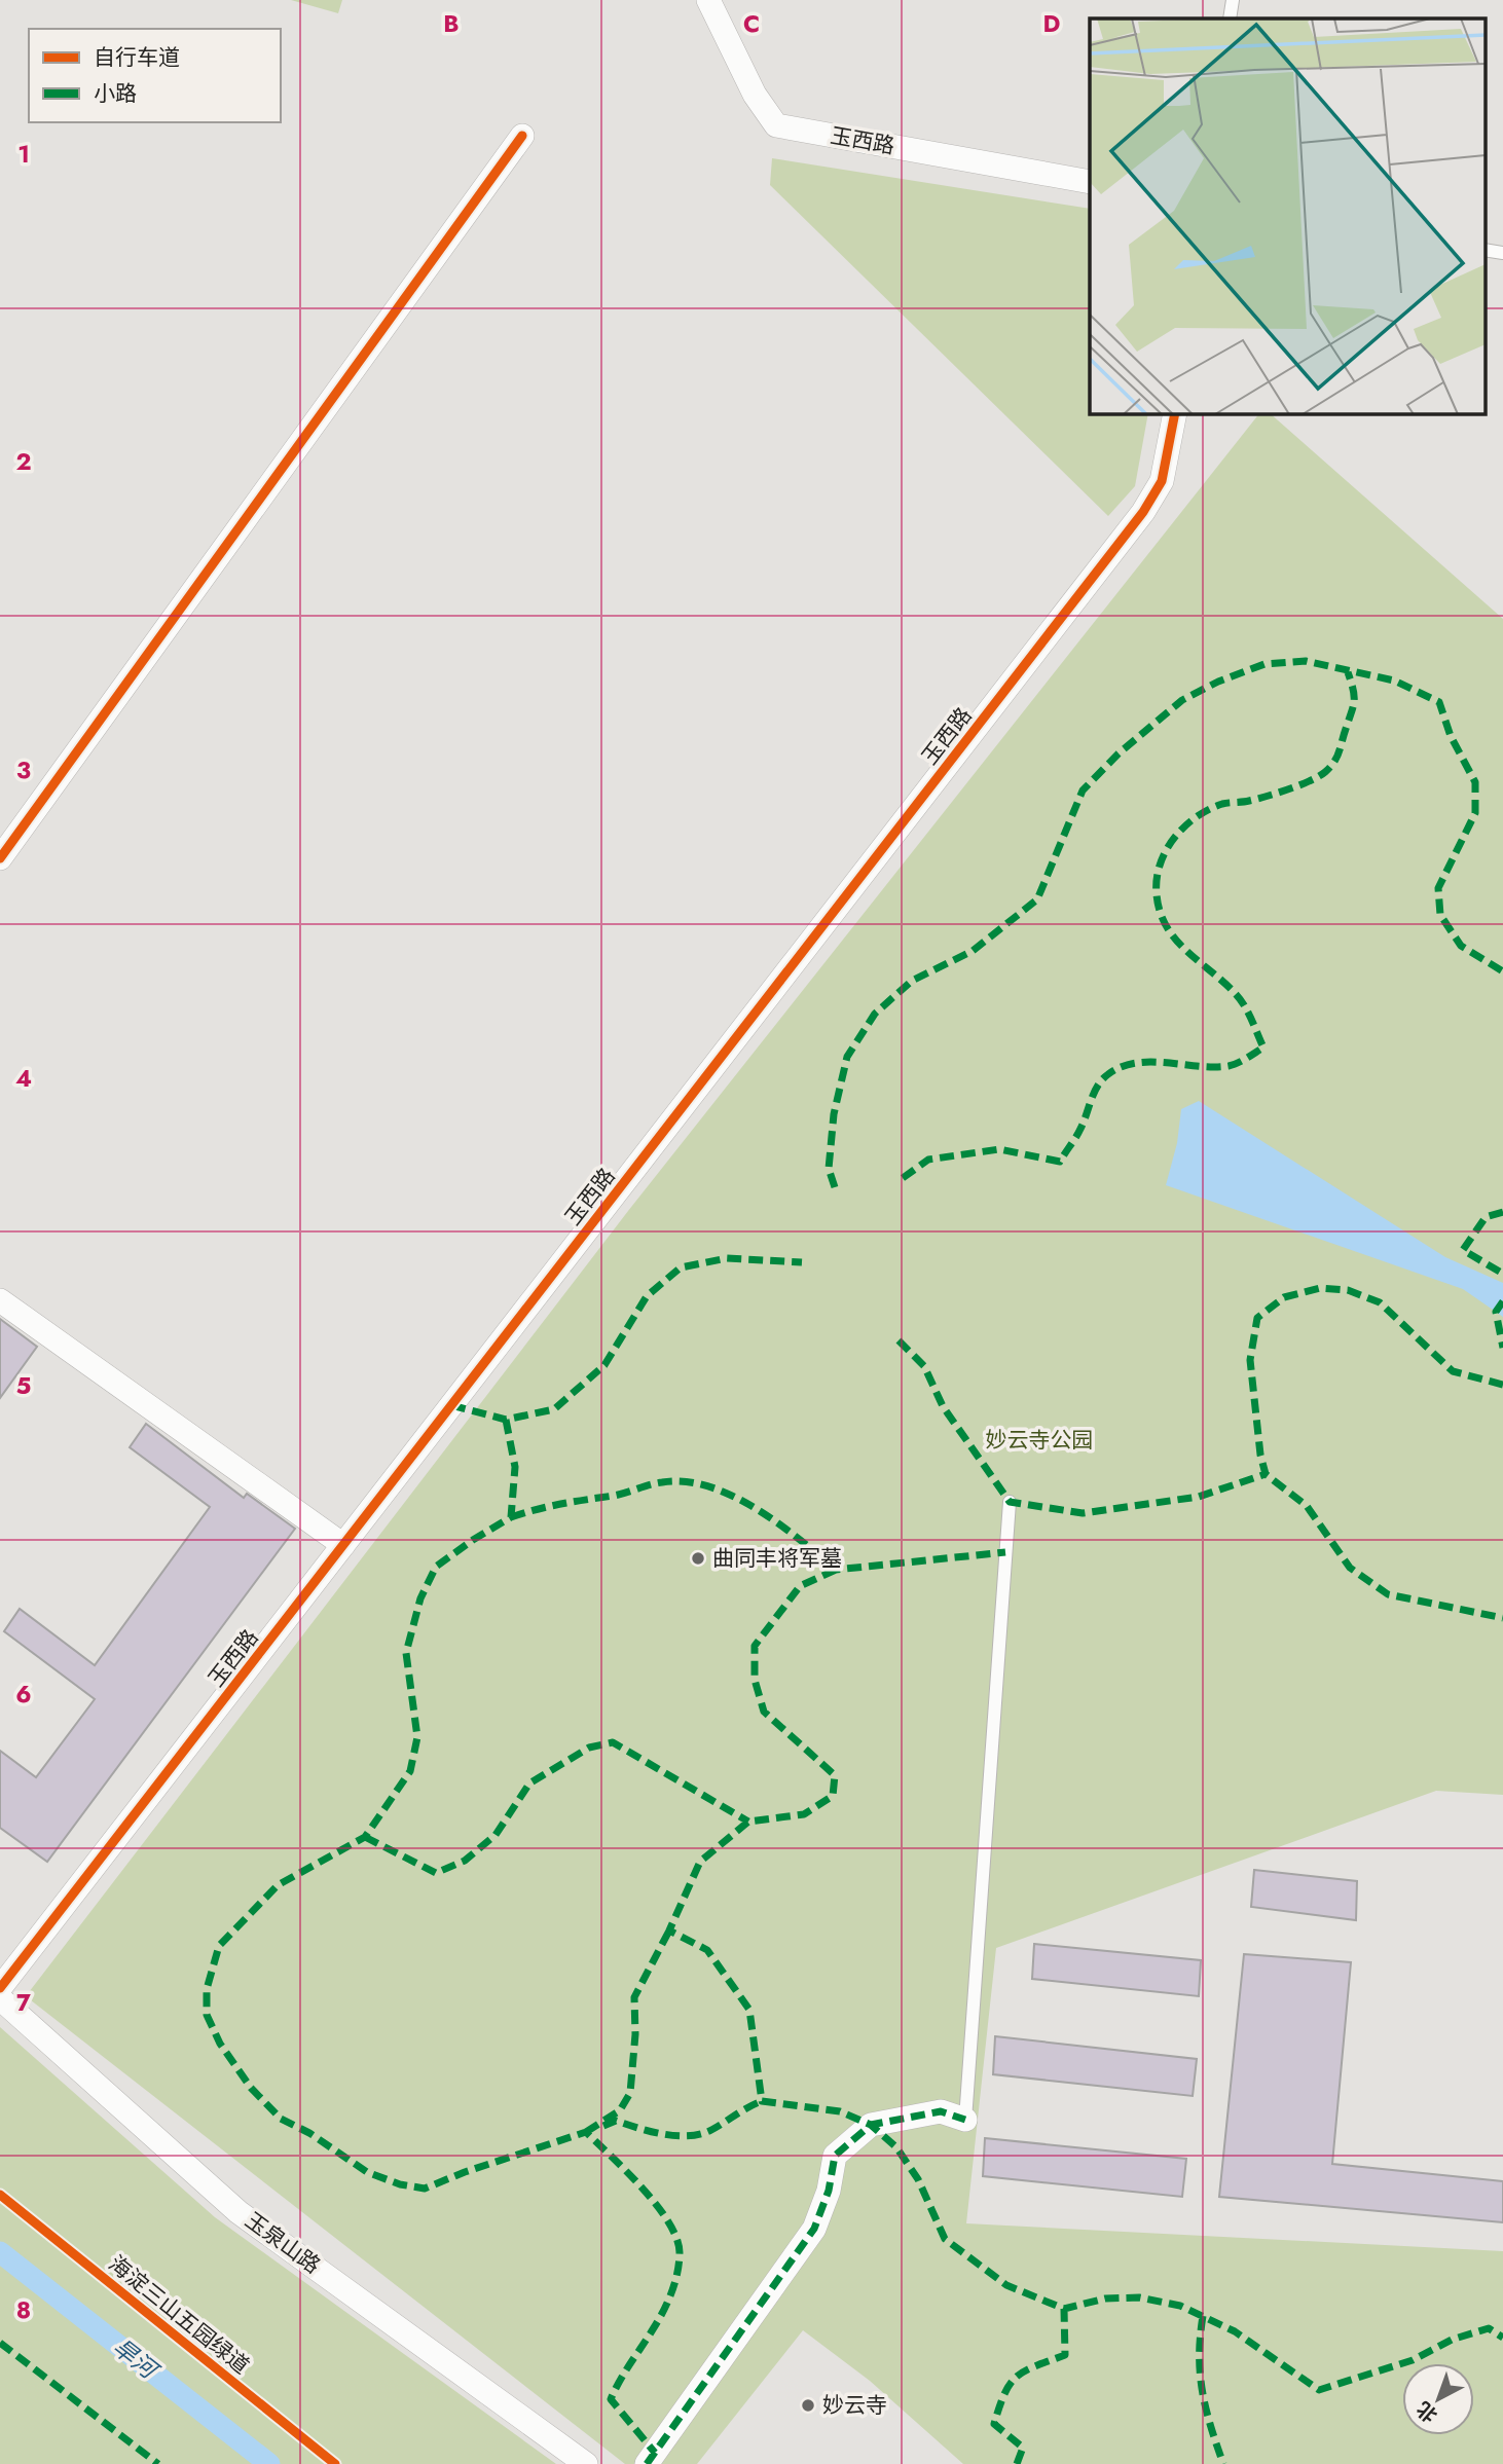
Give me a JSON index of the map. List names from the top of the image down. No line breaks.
{"streets":{"street":["玉西路","玉泉山路"],"cycle path":["海淀三山五园绿道"]},"water":["旱河"],"parks":["妙云寺公园"],"places":["曲同丰将军墓","妙云寺"],"legend":["自行车道","小路"],"north":"bottom left","grid":{"columns":["B","C","D"],"rows":["1","2","3","4","5","6","7","8"]}}
